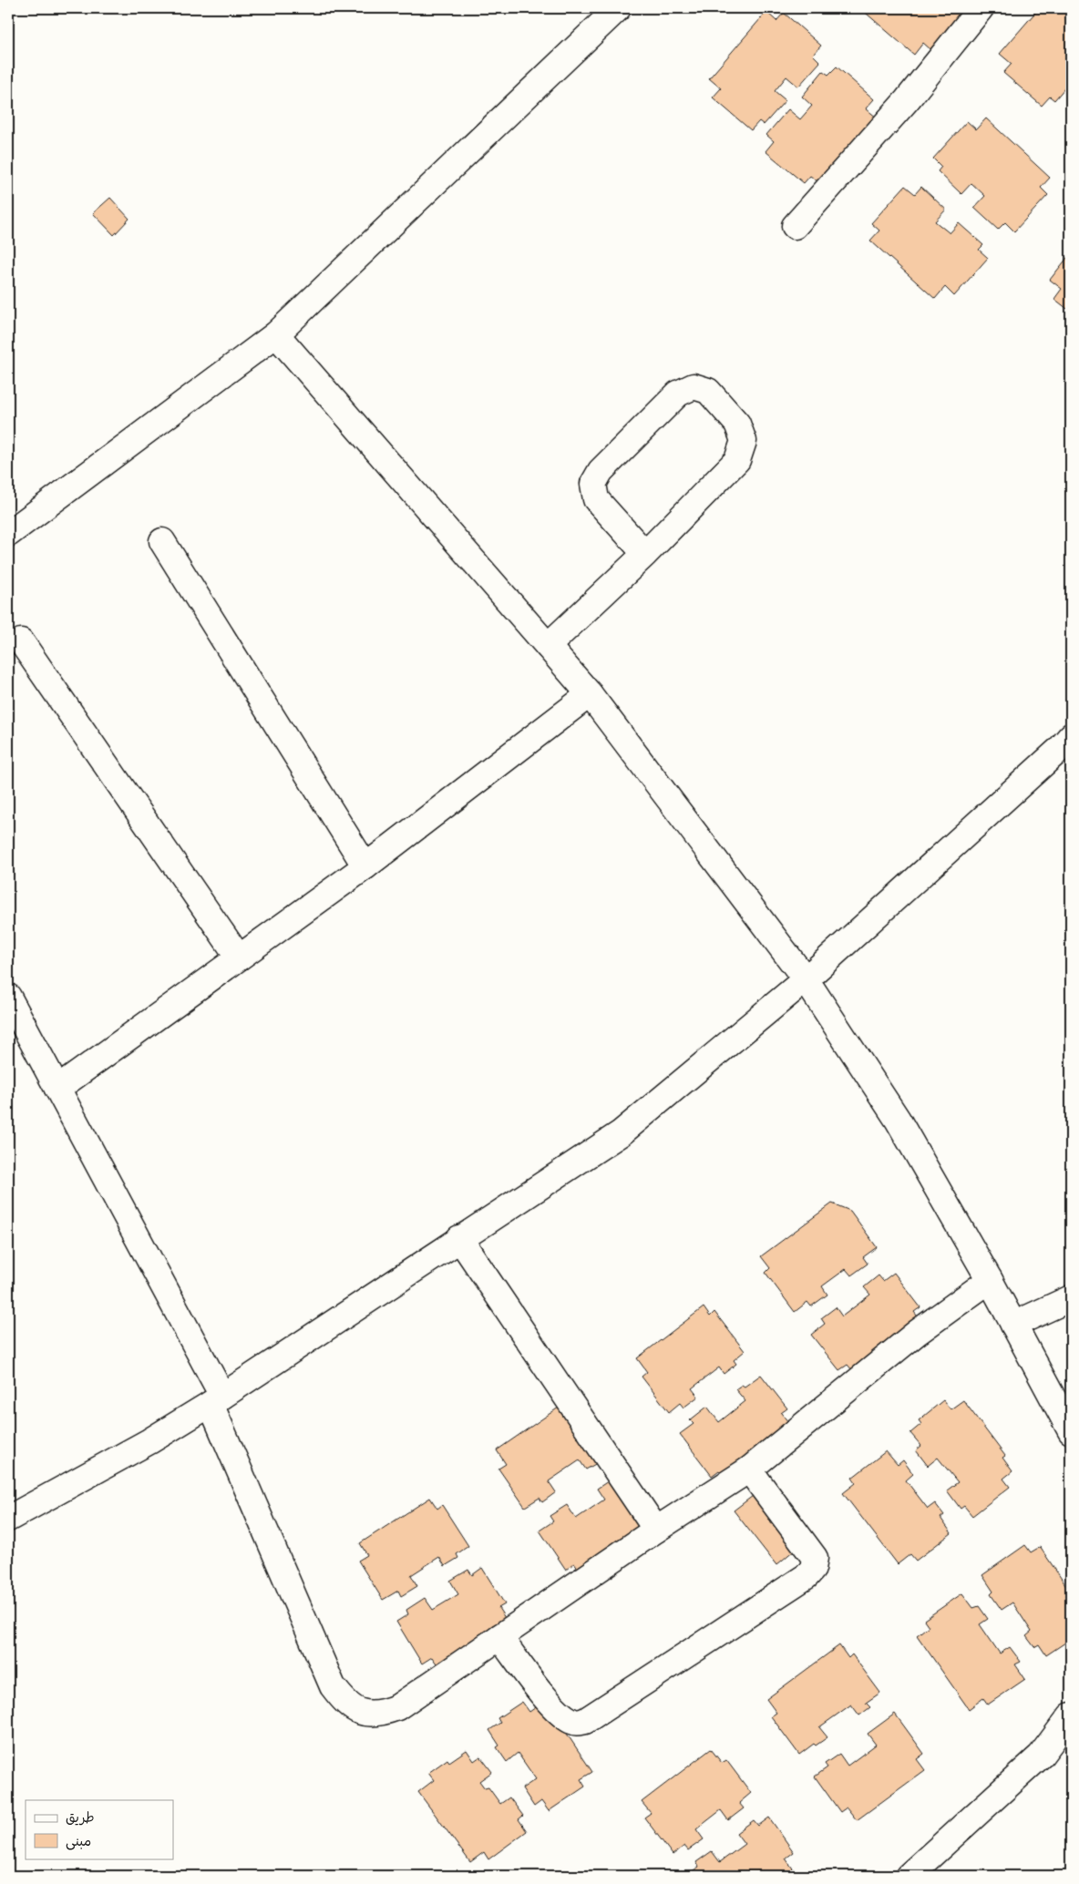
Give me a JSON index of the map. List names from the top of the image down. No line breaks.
{"legend":["طريق","مبنى"]}
